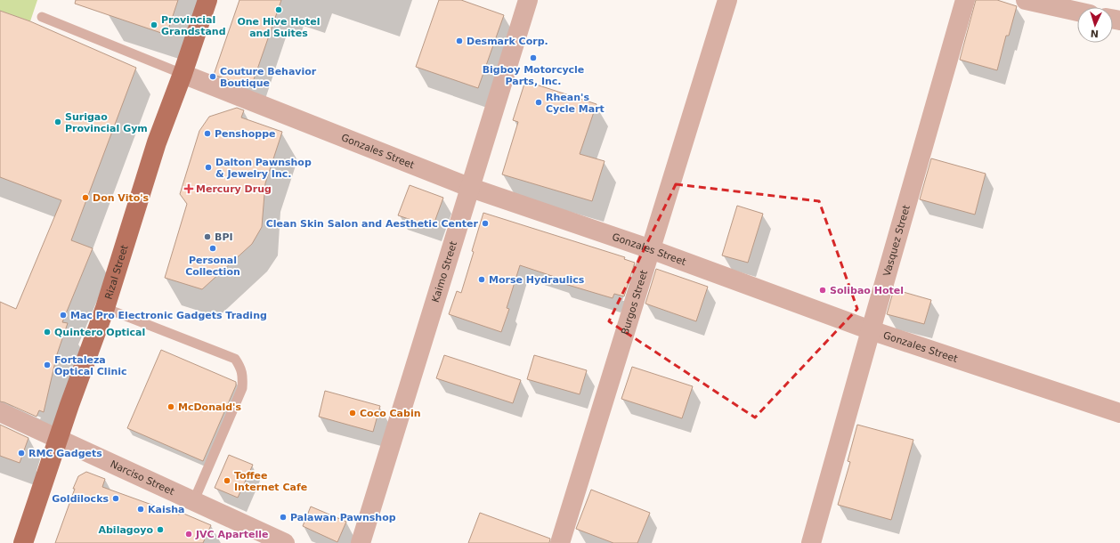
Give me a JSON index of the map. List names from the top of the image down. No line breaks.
{"streets":{"main road":["Rizal Street"],"street":["Gonzales Street","Vasquez Street","Kaimo Street","Burgos Street","Narciso Street"]},"crossings":[["Gonzales Street","Vasquez Street"],["Gonzales Street","Rizal Street"],["Gonzales Street","Kaimo Street"],["Gonzales Street","Burgos Street"],["Rizal Street","Narciso Street"]],"places":{"other":["One Hive Hotel and Suites","Provincial Grandstand","Desmark Corp.","Bigboy Motorcycle Parts, Inc.","Couture Behavior Boutique","Rhean's Cycle Mart","Surigao Provincial Gym","Penshoppe","Dalton Pawnshop & Jewelry Inc.","Don Vito's","Clean Skin Salon and Aesthetic Center","BPI","Personal Collection","Morse Hydraulics","Solibao Hotel","Mac Pro Electronic Gadgets Trading","Quintero Optical","Fortaleza Optical Clinic","McDonald's","Coco Cabin","RMC Gadgets","Toffee Internet Cafe","Goldilocks","Kaisha","Palawan Pawnshop","Abilagoyo","JVC Apartelle"],"health":["Mercury Drug"]},"north":"bottom"}
